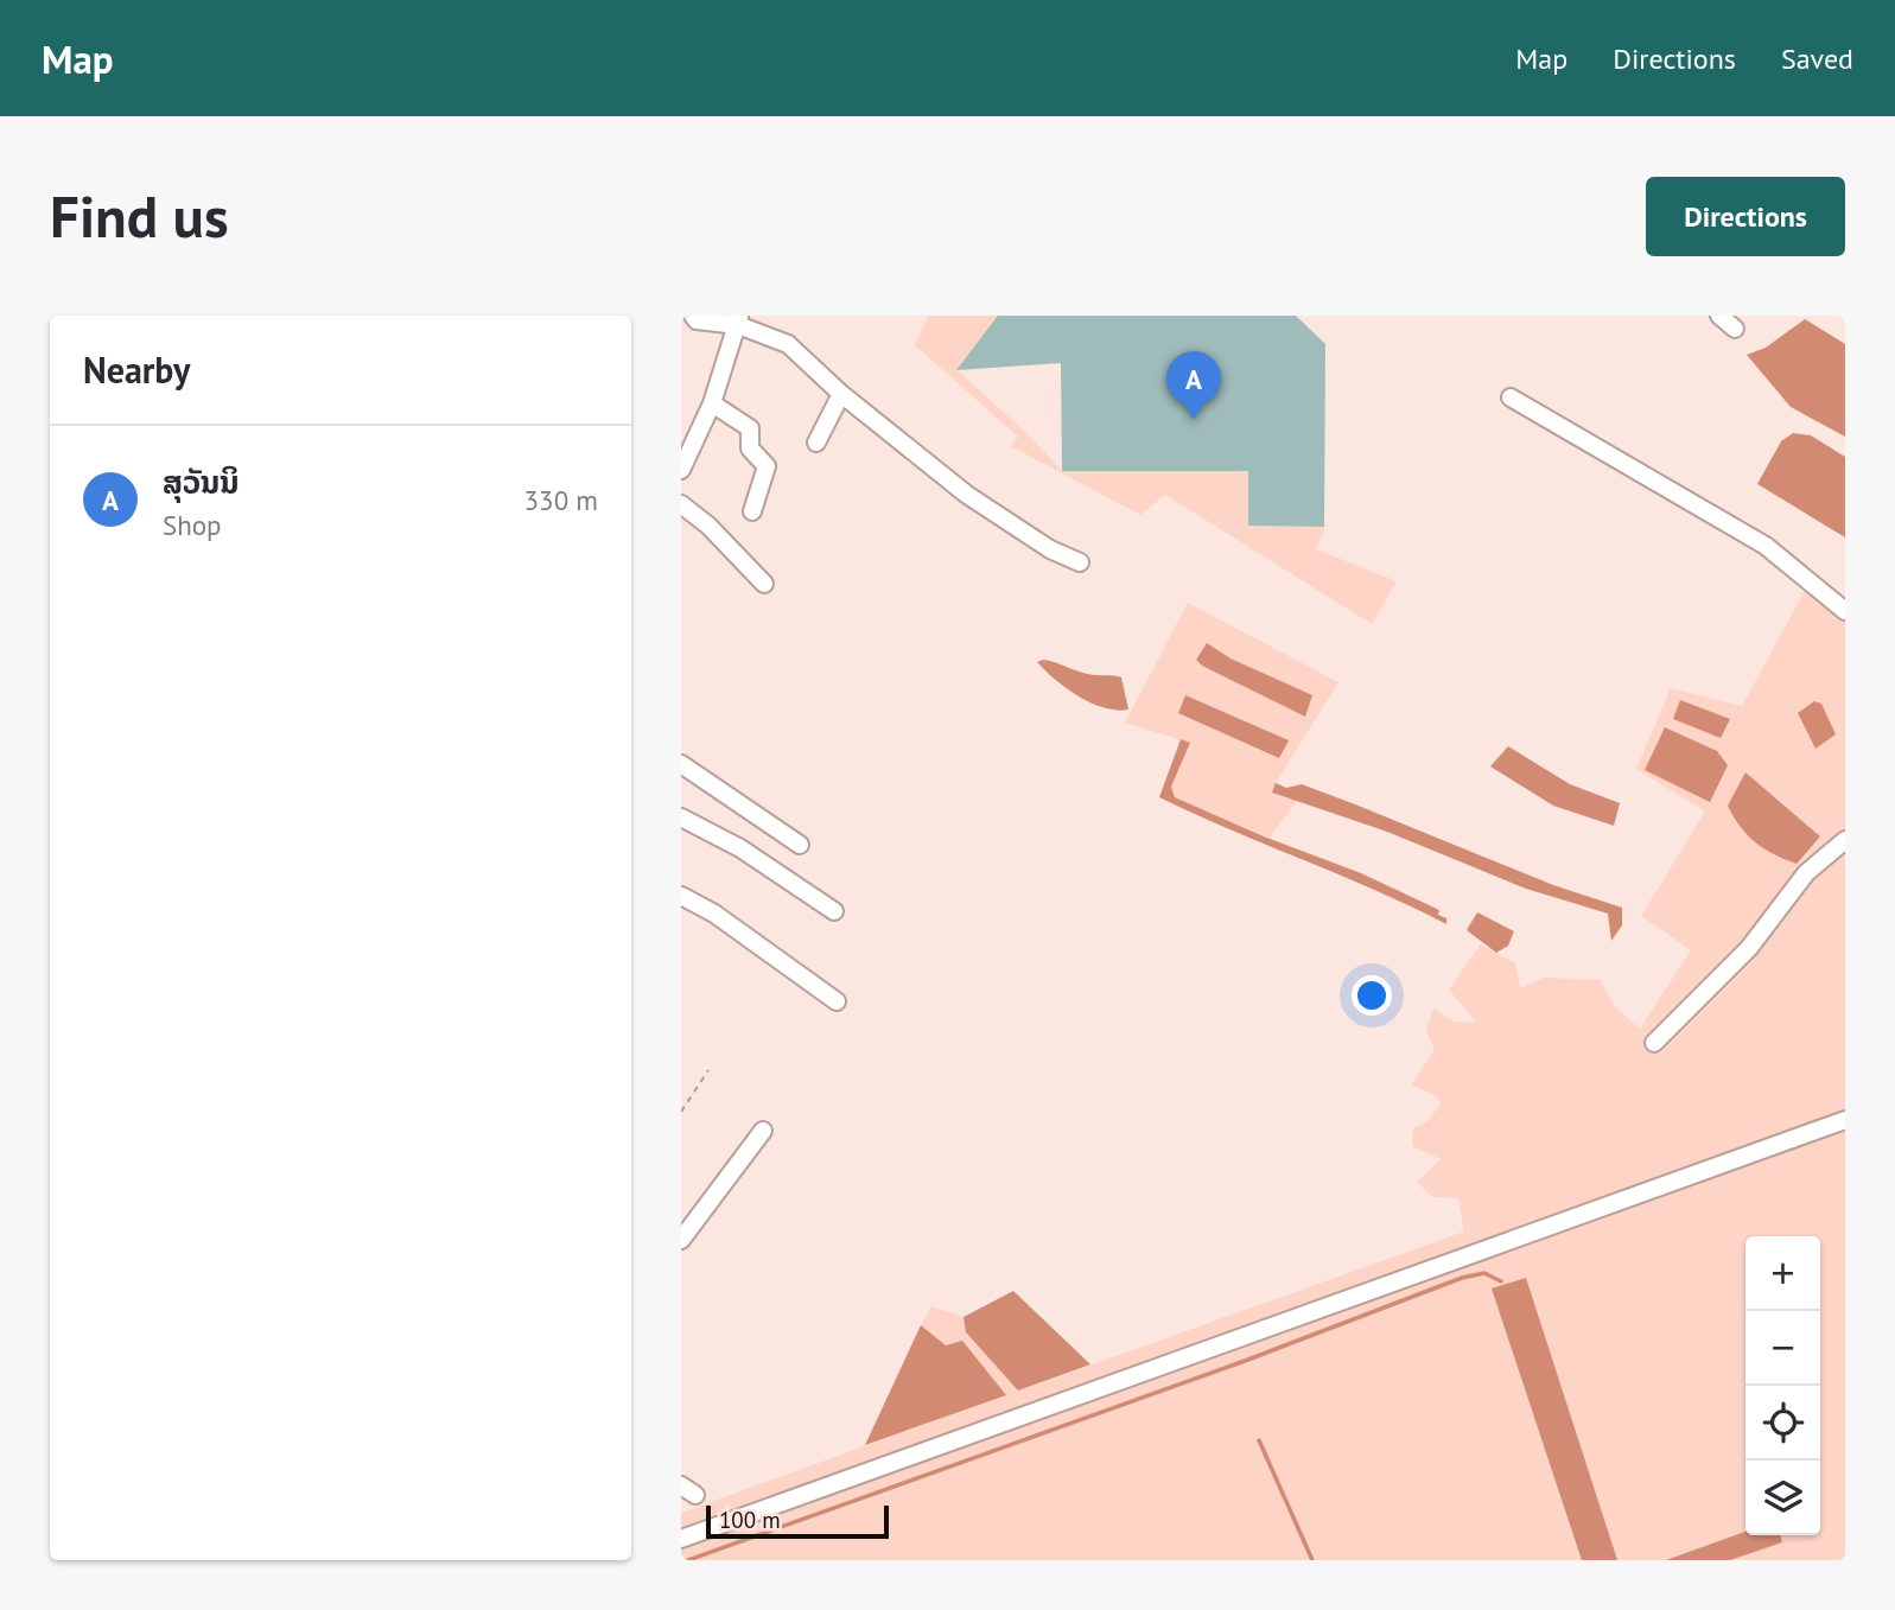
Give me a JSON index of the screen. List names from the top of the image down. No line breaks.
{"scale_bar":"100 m","page":{"header":"Map","nav":["Map","Directions","Saved"],"buttons":"Directions","title":"Find us","heading":"Nearby","pins":"A","list":[{"mark":"A","name":"ສຸວັນນິ","note":"Shop","value":"330 m"}],"map_buttons":["+","−"],"scale":"100 m"}}
